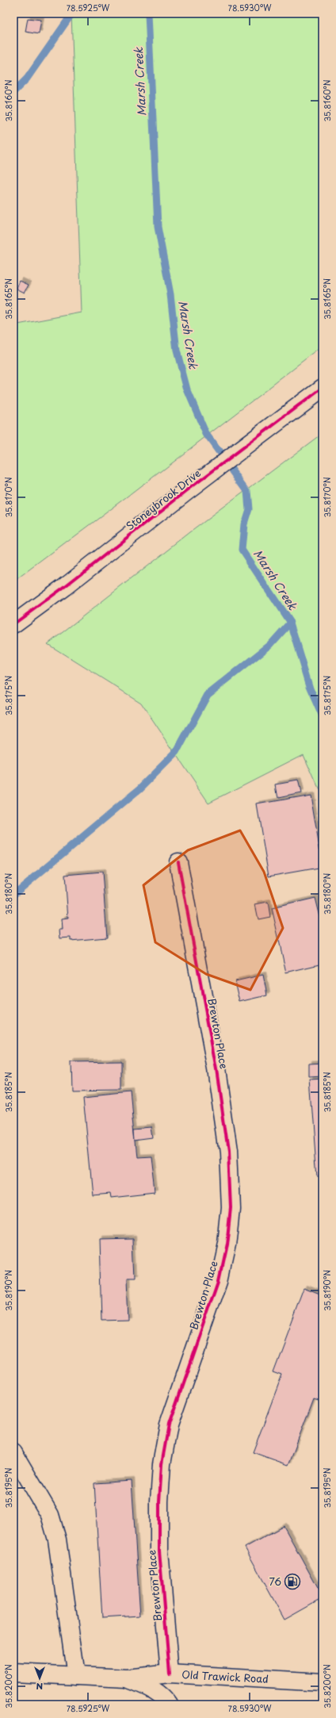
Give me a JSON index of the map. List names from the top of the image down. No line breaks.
{"streets":{"street":["Stoneybrook Drive","Brewton Place","Old Trawick Road"]},"crossings":[["Brewton Place","Old Trawick Road"]],"water":["Marsh Creek"],"places":{"fuel station":["76"]},"north":"bottom","coordinates":["78.5925°W","78.5930°W","35.8160°N","35.8165°N","35.8170°N","35.8175°N","35.8180°N","35.8185°N","35.8190°N","35.8195°N","35.8200°N"]}
